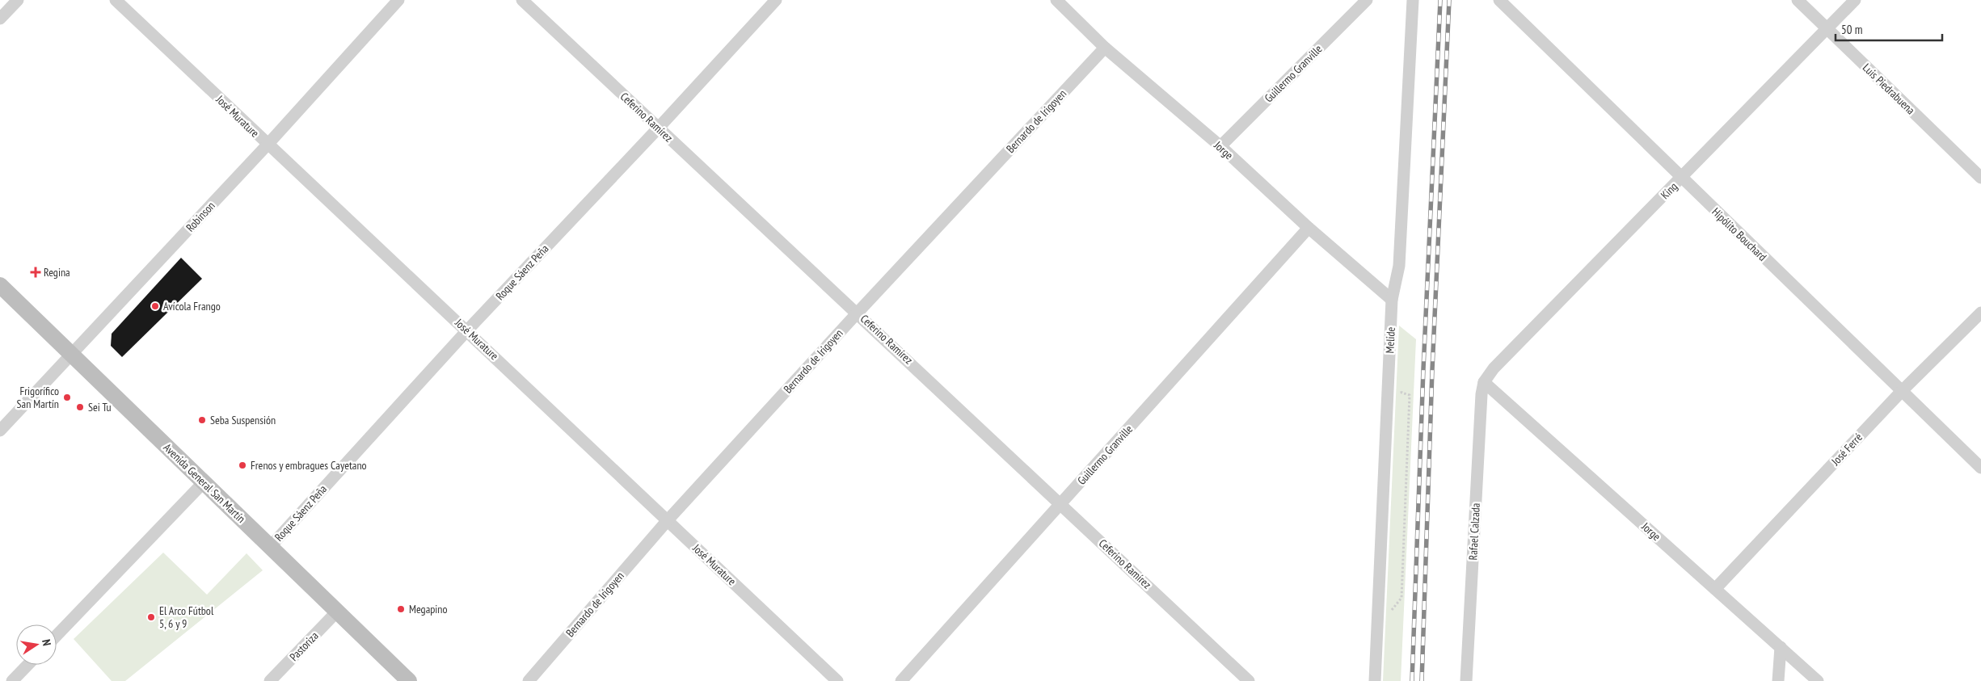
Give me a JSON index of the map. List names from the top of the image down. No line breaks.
{"streets":{"main road":["Avenida General San Martín"],"street":["Guillermo Granville","Luis Piedrabuena","José Murature","Ceferino Ramírez","Bernardo de Irigoyen","Jorge","King","Robinson","Hipólito Bouchard","Roque Sáenz Peña","Melide","José Ferré","Rafael Calzada","Pastoriza"]},"crossings":[["Guillermo Granville","Ceferino Ramírez"],["Guillermo Granville","Jorge"],["Luis Piedrabuena","King"],["José Murature","Bernardo de Irigoyen"],["José Murature","Robinson"],["José Murature","Roque Sáenz Peña"],["Ceferino Ramírez","Bernardo de Irigoyen"],["Ceferino Ramírez","Roque Sáenz Peña"],["Bernardo de Irigoyen","Jorge"],["Jorge","King"],["Jorge","Melide"],["Jorge","José Ferré"],["Jorge","Rafael Calzada"],["King","Hipólito Bouchard"],["King","Rafael Calzada"],["Robinson","Avenida General San Martín"],["Hipólito Bouchard","José Ferré"],["Roque Sáenz Peña","Avenida General San Martín"],["Avenida General San Martín","Pastoriza"]],"places":{"health":["Regina"],"other":["Avícola Frango","Frigorífico San Martín","Sei Tu","Seba Suspensión","Frenos y embragues Cayetano","Megapino","El Arco Fútbol 5, 6 y 9"]},"scale_bar":"50 m","north":"right"}
